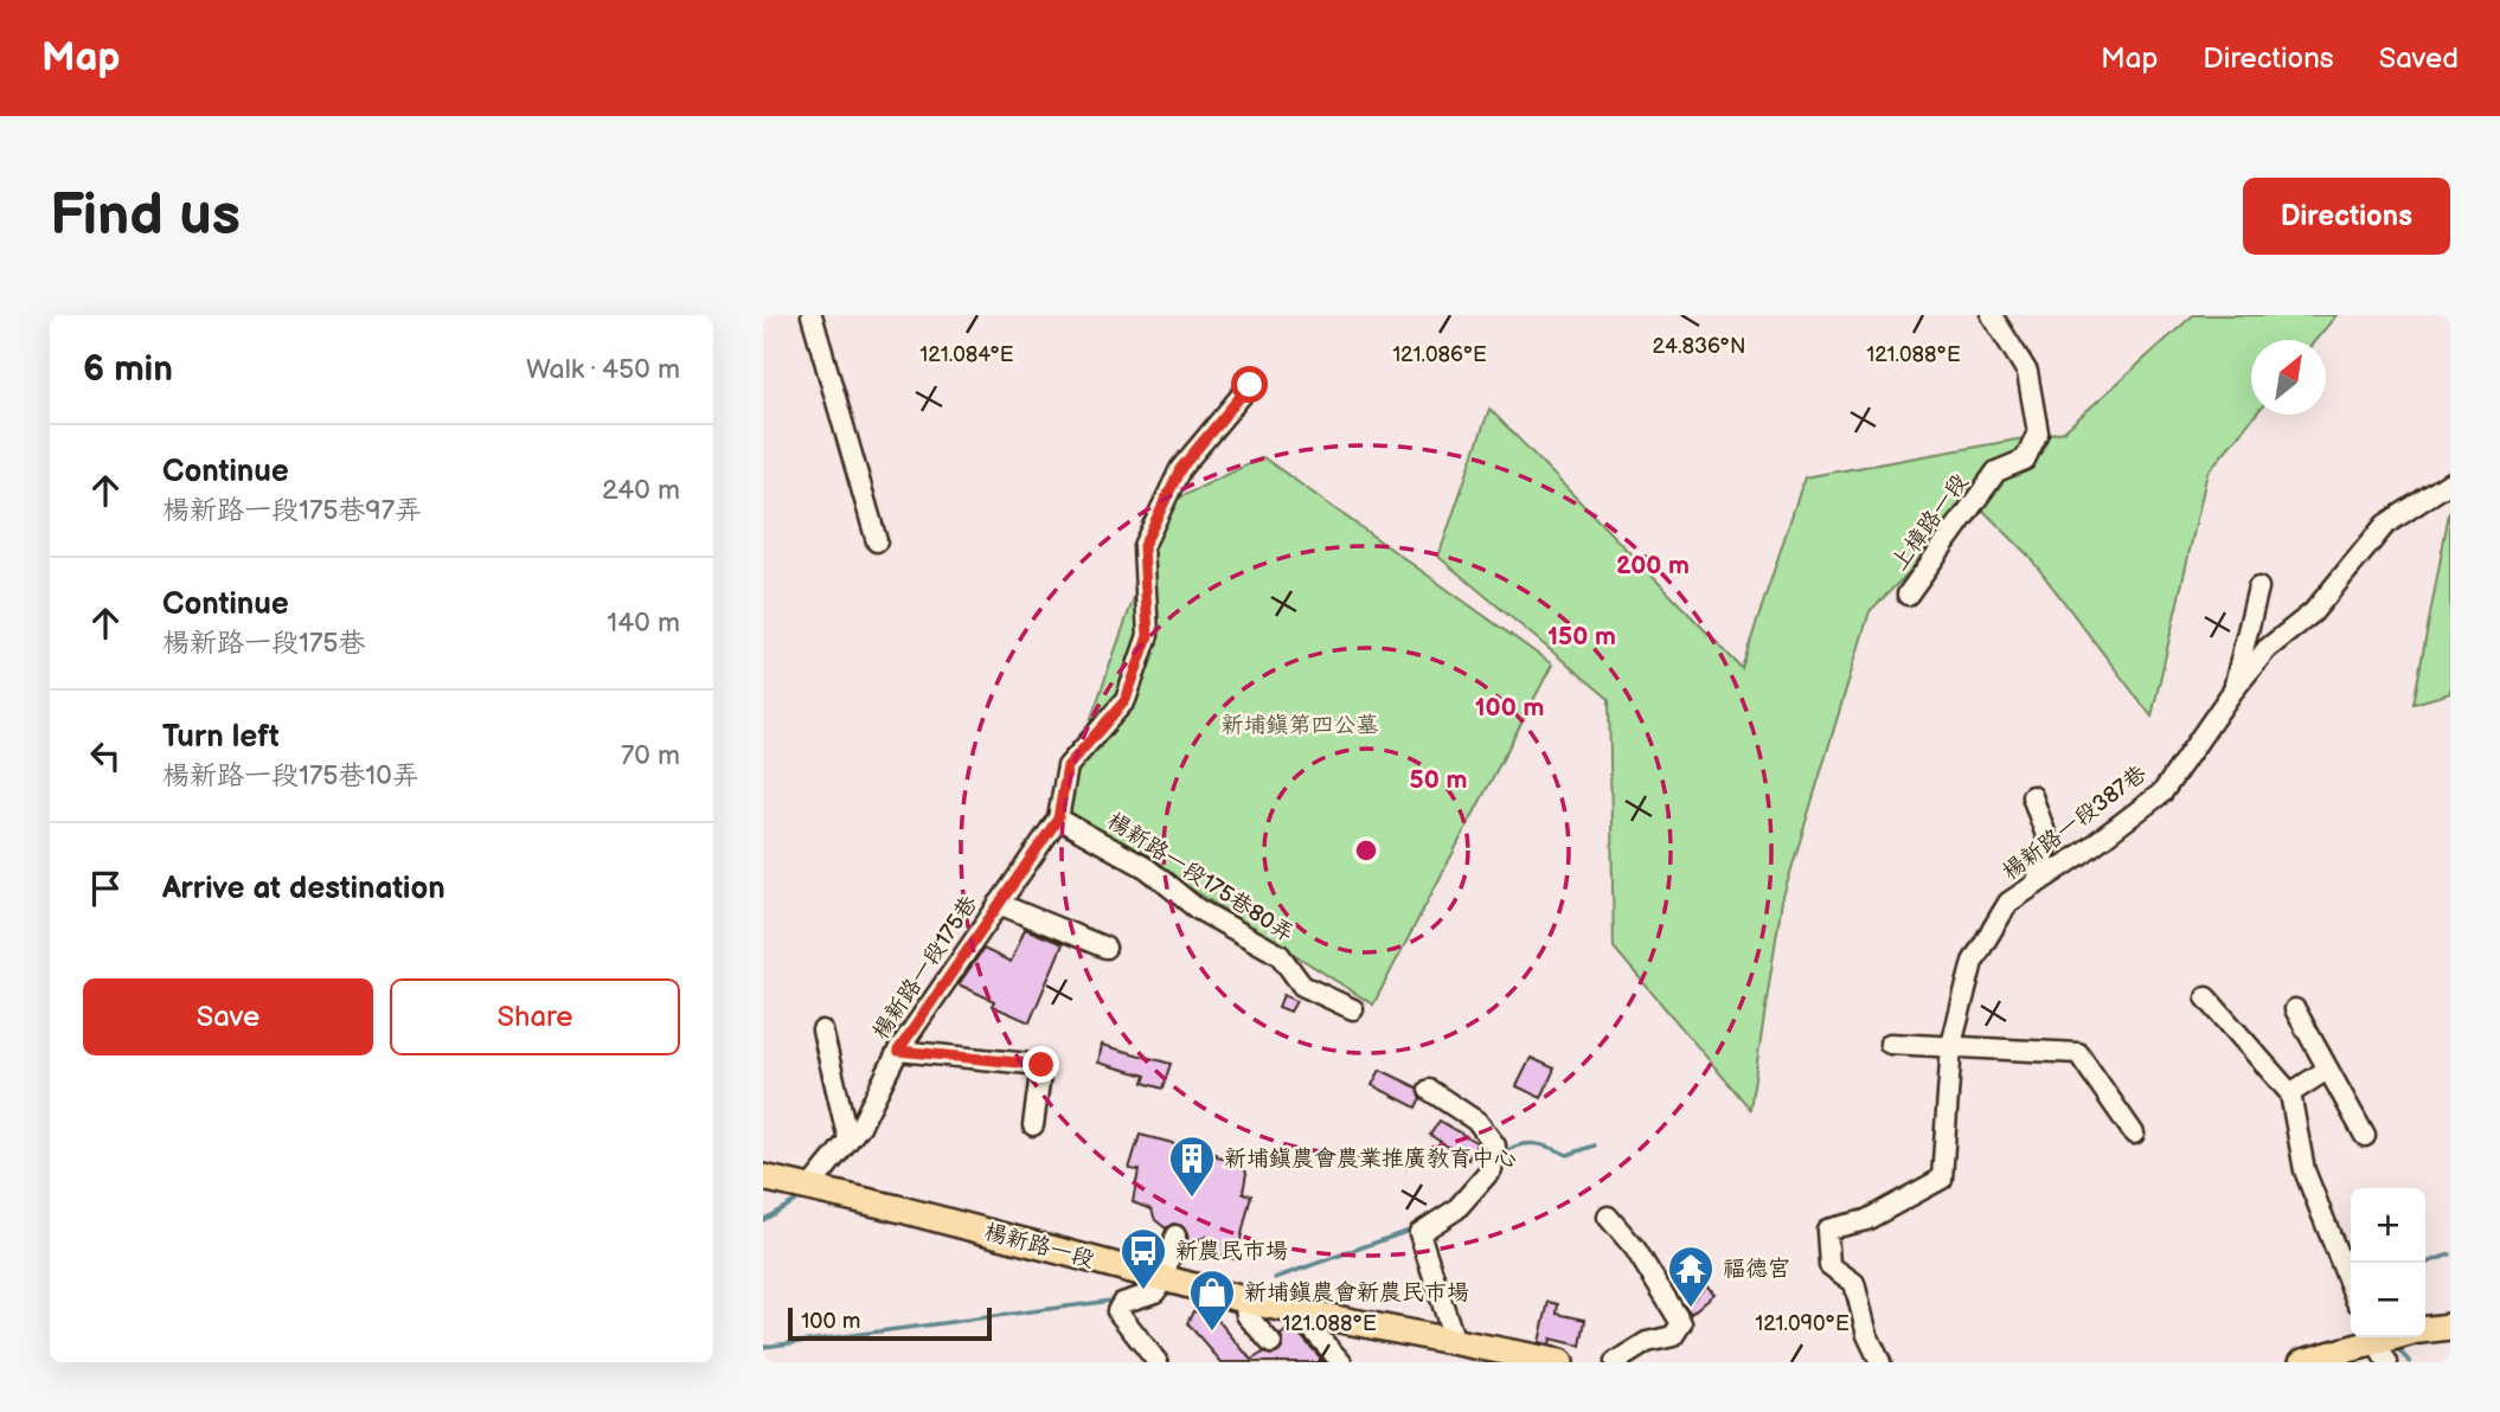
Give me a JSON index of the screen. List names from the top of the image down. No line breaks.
{"streets":{"main road":["楊新路一段"],"street":["上樟路一段","楊新路一段387巷","楊新路一段175巷80弄","楊新路一段175巷"]},"crossings":[["楊新路一段175巷80弄","楊新路一段175巷"],["楊新路一段175巷","楊新路一段"]],"parks":["新埔鎮第四公墓"],"places":{"building":["新埔鎮農會農業推廣教育中心"],"bus stop":["新農民市場"],"temple":["福德宫"],"shop":["新埔鎮農會新農民市場"]},"scale_bar":"100 m","north":"top right","page":{"header":"Map","nav":["Map","Directions","Saved"],"buttons":["Directions",["Save","Share"]],"title":"Find us","heading":["6 min","Walk · 450 m"],"list":[["Continue","楊新路一段175巷97弄","240 m"],["Continue","楊新路一段175巷","140 m"],["Turn left","楊新路一段175巷10弄","70 m"],"Arrive at destination"],"map_buttons":["+","−"],"scale":"100 m"},"coordinates":["24.836°N","121.084°E","121.086°E","121.088°E","121.090°E"],"rings":["200 m","150 m","100 m","50 m"]}
